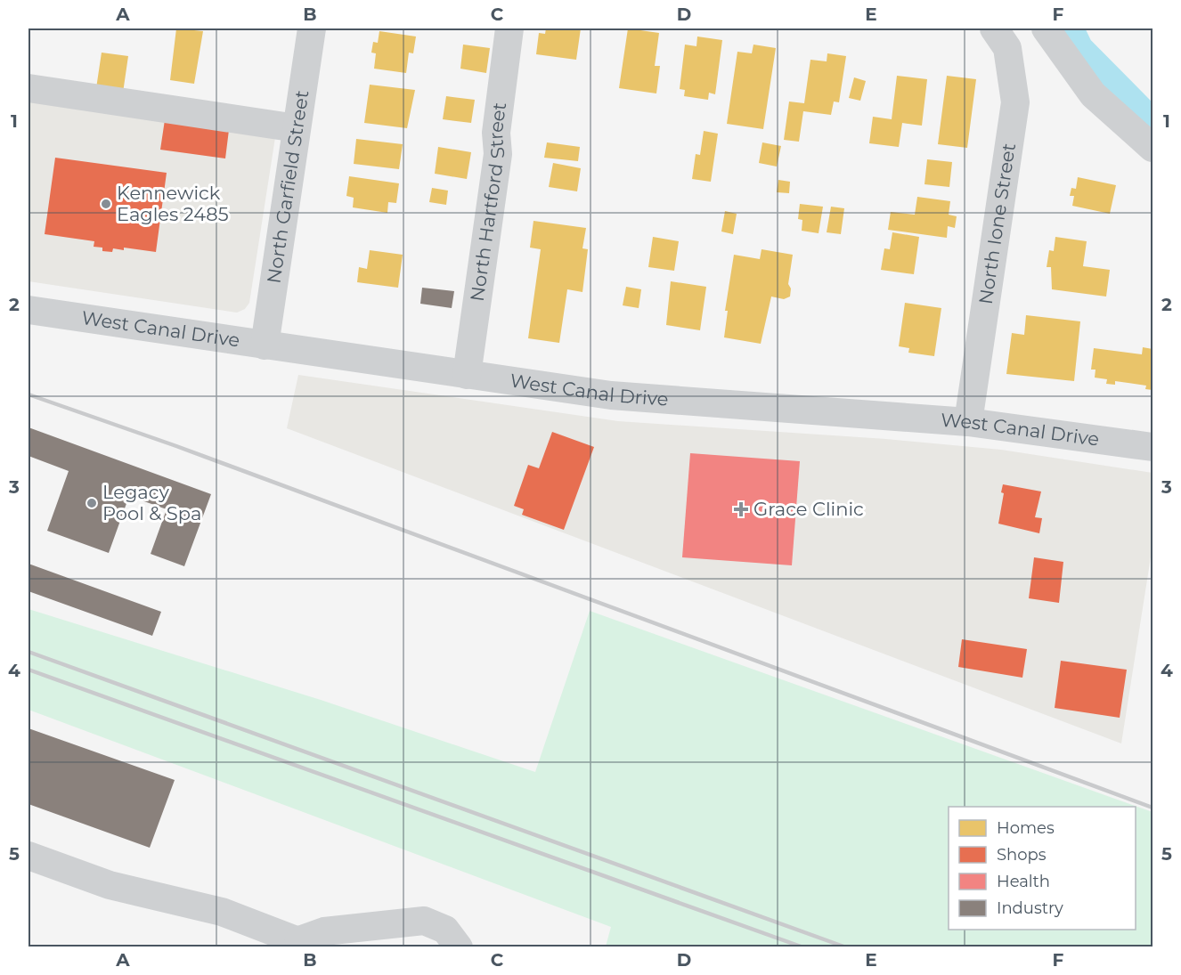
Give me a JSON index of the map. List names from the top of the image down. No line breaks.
{"streets":{"street":["North Garfield Street","North Hartford Street","North Ione Street","West Canal Drive"]},"crossings":[["North Garfield Street","West Canal Drive"],["North Hartford Street","West Canal Drive"],["North Ione Street","West Canal Drive"]],"places":{"other":["Kennewick Eagles 2485","Legacy Pool & Spa"],"health":["Grace Clinic"]},"legend":["Homes","Shops","Health","Industry"],"grid":{"columns":["A","B","C","D","E","F"],"rows":["1","2","3","4","5"]}}
